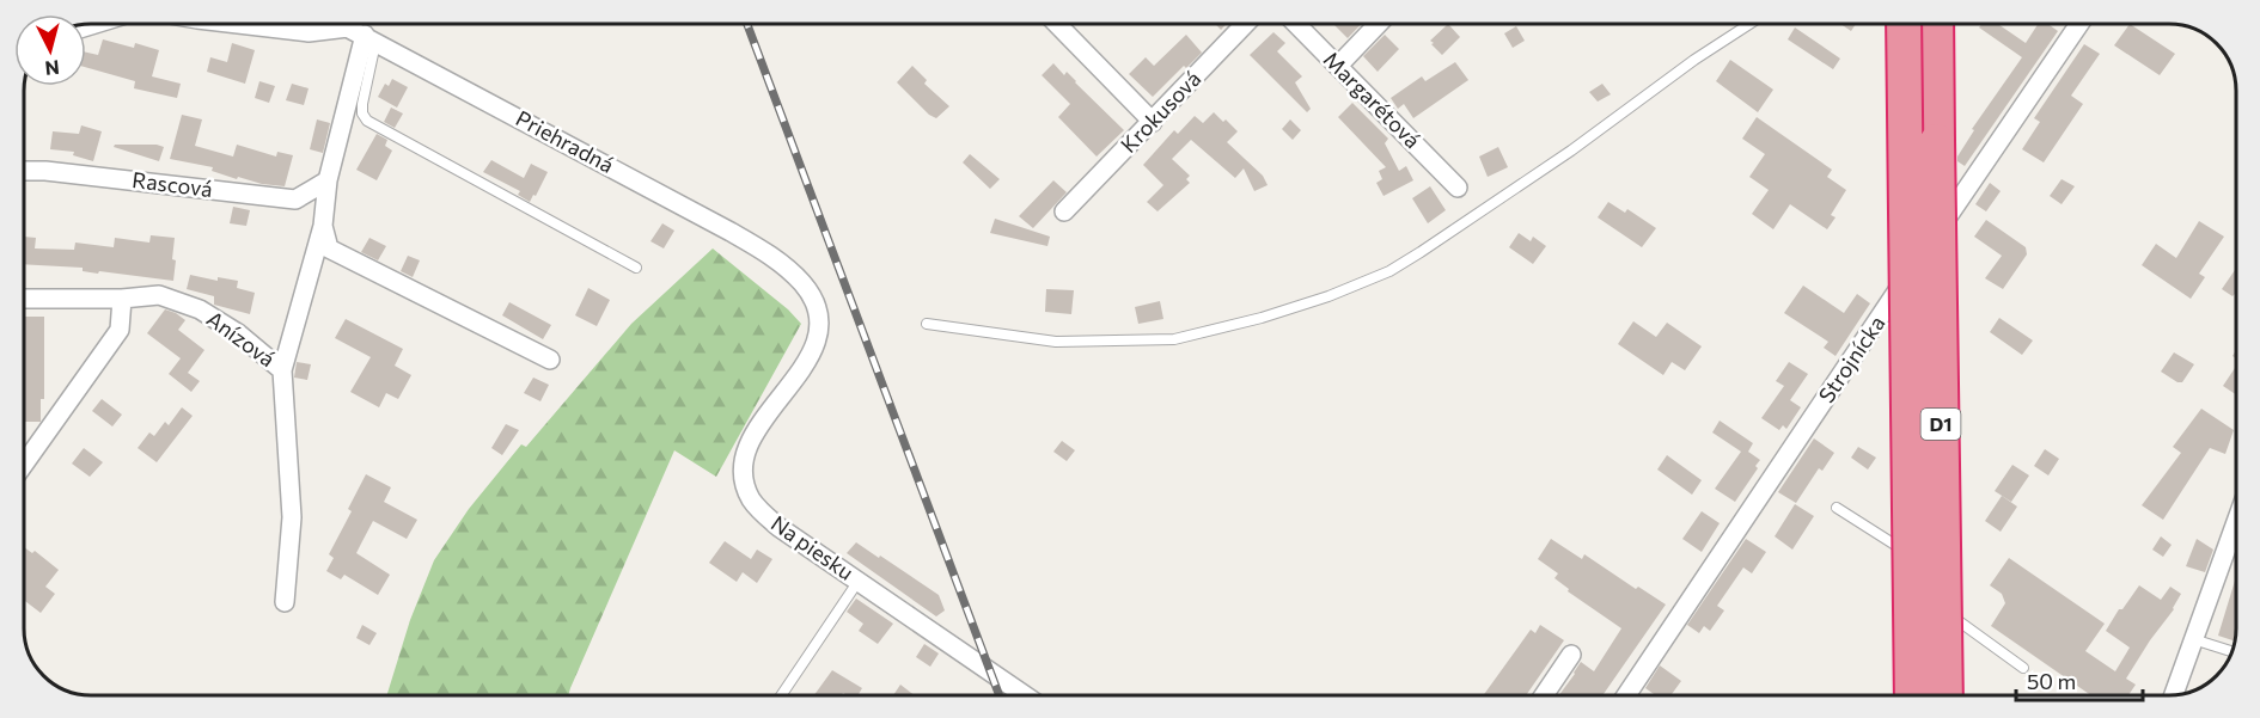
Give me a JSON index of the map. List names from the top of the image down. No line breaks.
{"streets":{"highway":["D1"],"street":["Margarétová","Krokusová","Priehradná","Rascová","Anízová","Strojnícka","Na piesku"]},"crossings":[["Priehradná","Na piesku"]],"scale_bar":"50 m","north":"bottom"}
